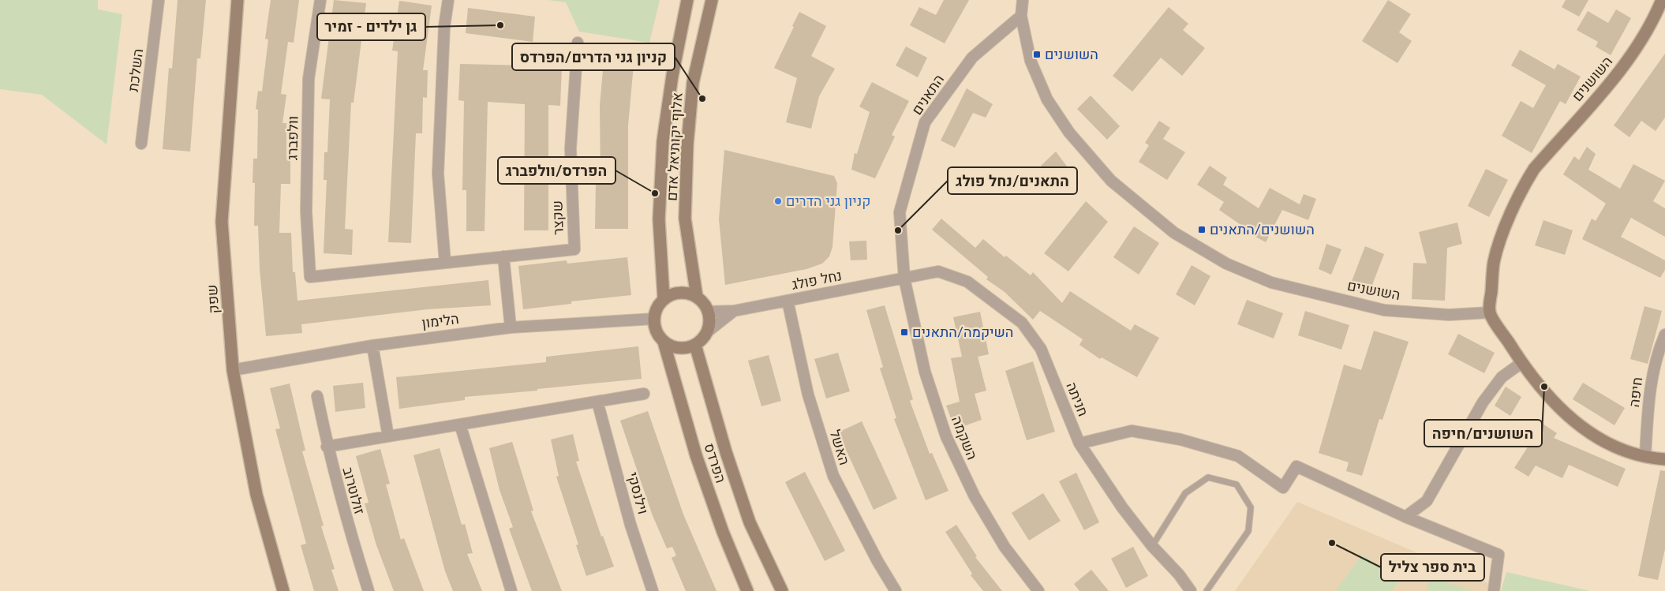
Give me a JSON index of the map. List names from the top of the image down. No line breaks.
{"streets":{"street":["השלכת","השושנים","התאנים","וולפברג","אלוף יקותיאל אדם","שקצר","נחל פולג","שפק","הלימון","חיפה","חניתה","השקמה","האשל","הפרדס","זולוטרוב","וילנסקי"]},"crossings":[["השושנים","התאנים"],["התאנים","נחל פולג"],["התאנים","חניתה"],["התאנים","השקמה"],["וולפברג","שקצר"],["אלוף יקותיאל אדם","נחל פולג"],["אלוף יקותיאל אדם","הלימון"],["אלוף יקותיאל אדם","הפרדס"],["נחל פולג","הלימון"],["נחל פולג","חניתה"],["נחל פולג","השקמה"],["נחל פולג","האשל"],["נחל פולג","הפרדס"],["שפק","הלימון"],["הלימון","הפרדס"],["חניתה","השקמה"]],"places":{"other":["גן ילדים - זמיר","קניון גני הדרים/הפרדס","הפרדס/וולפברג","קניון גני הדרים","התאנים/נחל פולג","השושנים/חיפה","בית ספר צליל"],"transit":["השושנים","השושנים/התאנים","השיקמה/התאנים"]}}
